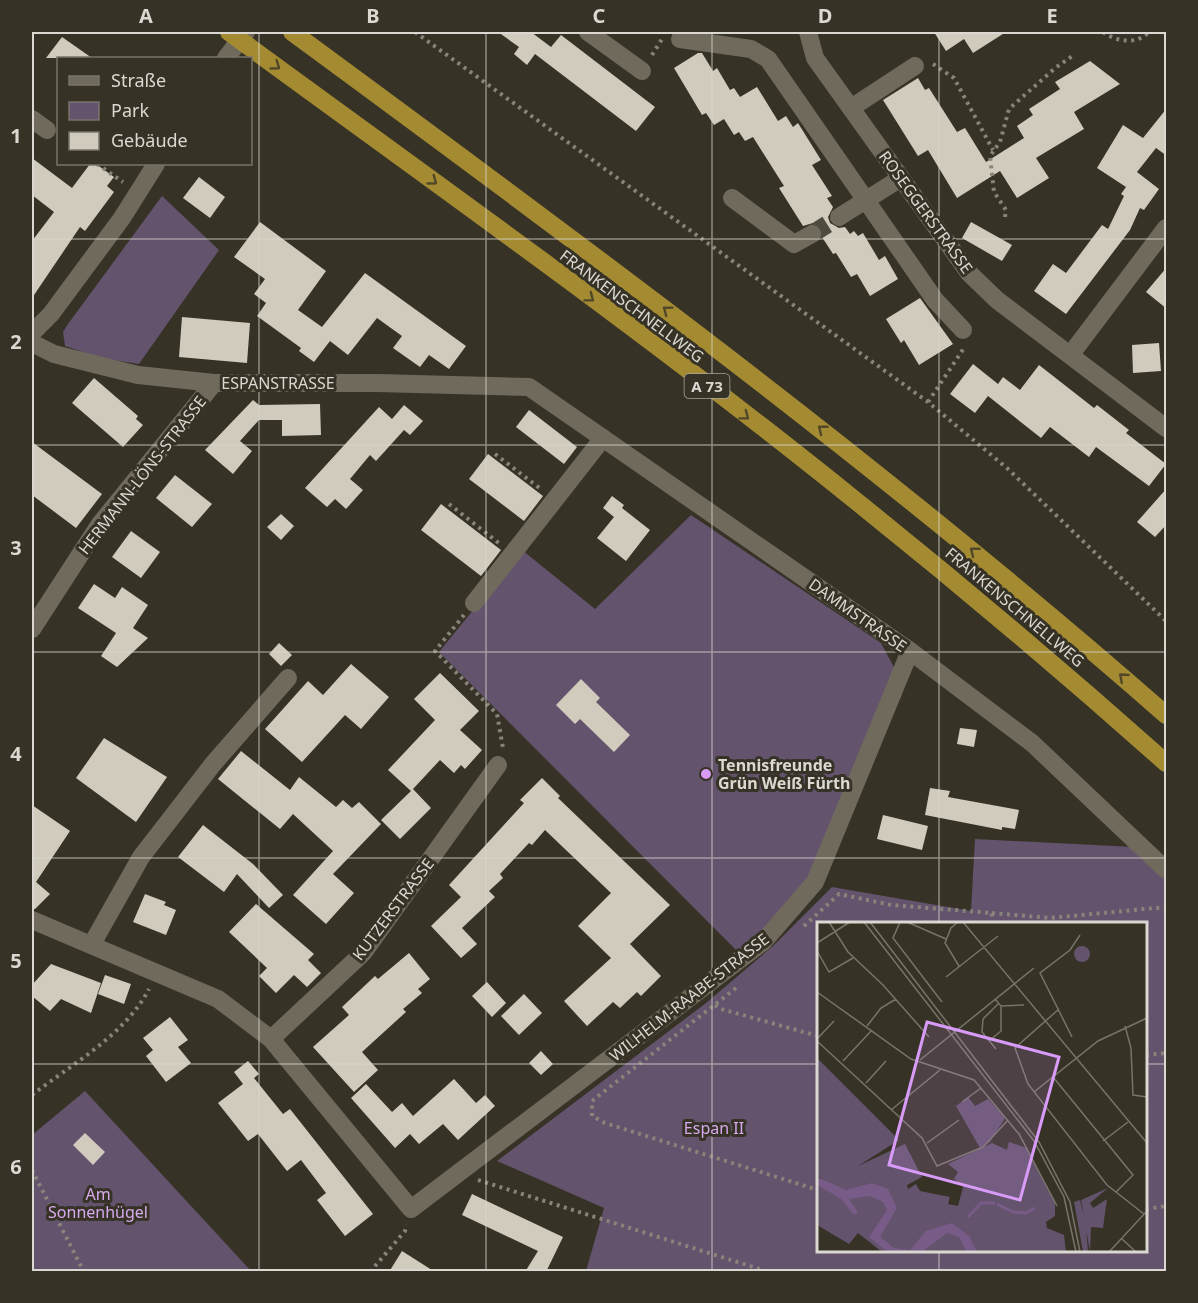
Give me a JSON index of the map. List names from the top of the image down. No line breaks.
{"streets":{"highway":["FRANKENSCHNELLWEG","A 73"],"street":["ROSEGGERSTRASSE","ESPANSTRASSE","HERMANN-LÖNS-STRASSE","DAMMSTRASSE","KUTZERSTRASSE","WILHELM-RAABE-STRASSE"]},"crossings":[["ESPANSTRASSE","HERMANN-LÖNS-STRASSE"],["ESPANSTRASSE","DAMMSTRASSE"],["DAMMSTRASSE","WILHELM-RAABE-STRASSE"]],"parks":["Espan II","Am Sonnenhügel"],"places":["Tennisfreunde Grün Weiß Fürth"],"legend":["Straße","Park","Gebäude"],"grid":{"columns":["A","B","C","D","E"],"rows":["1","2","3","4","5","6"]}}
